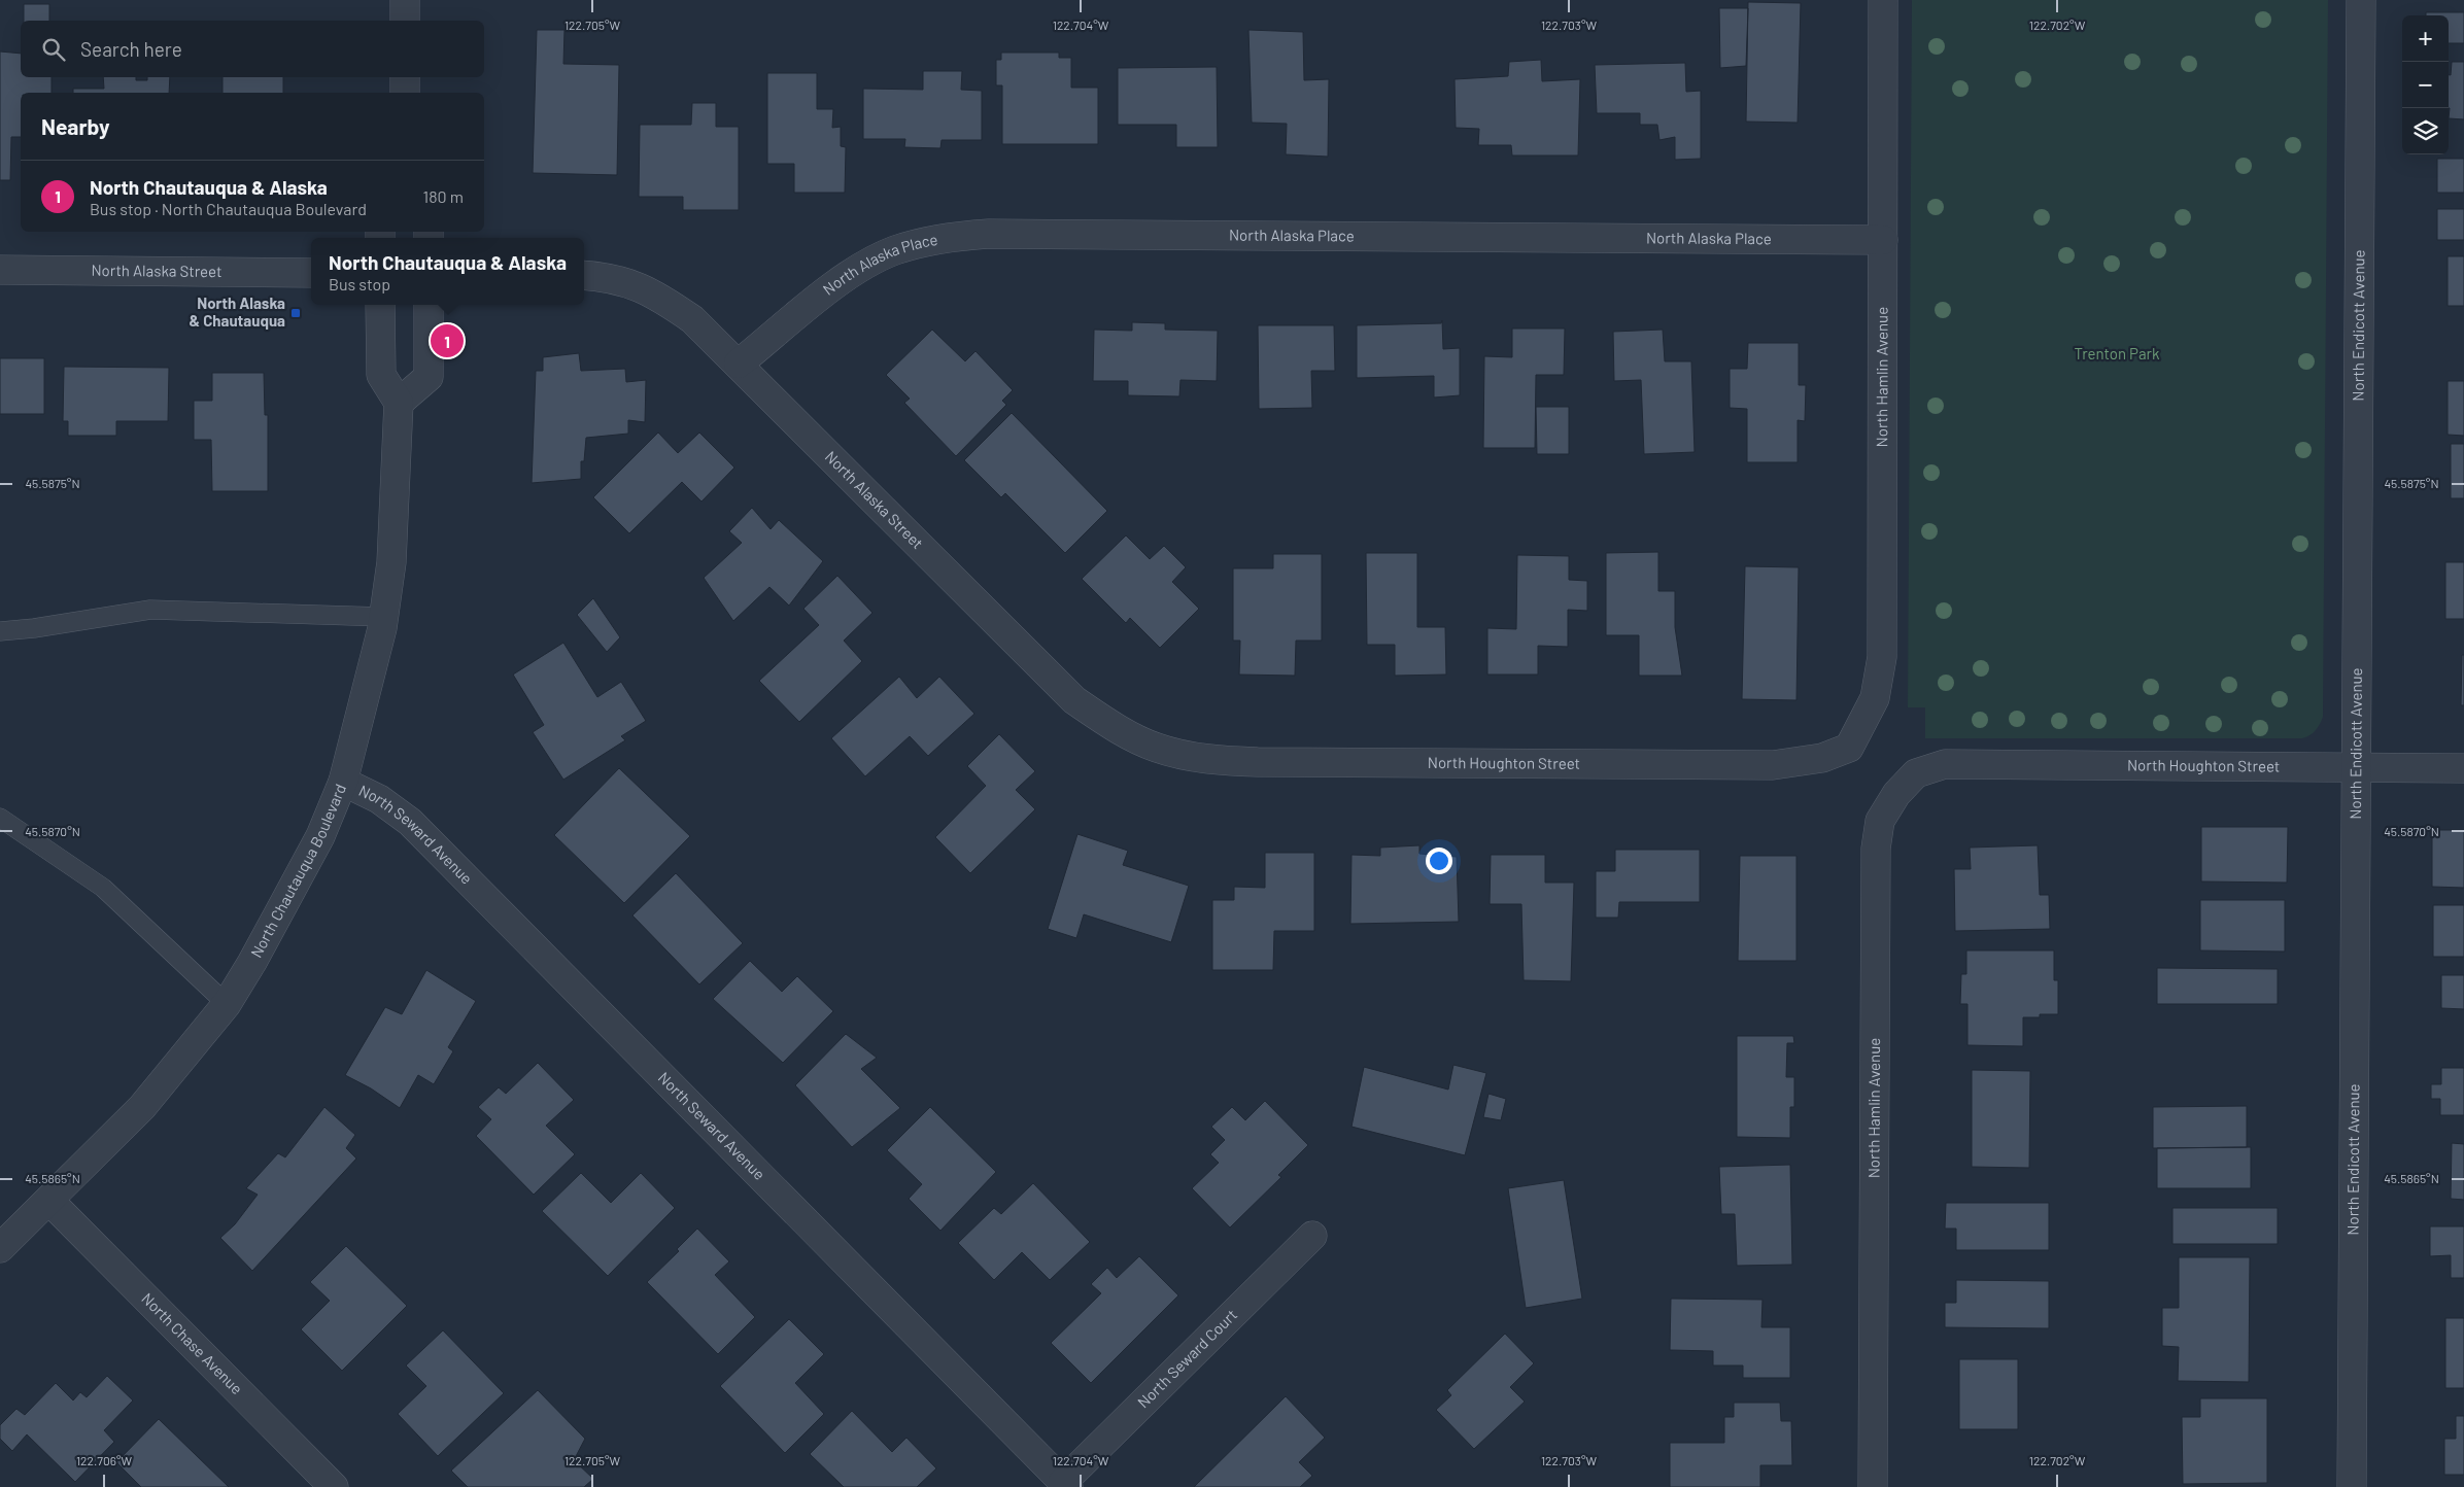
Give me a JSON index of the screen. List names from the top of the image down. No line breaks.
{"streets":{"street":["North Alaska Place","North Alaska Street","North Endicott Avenue","North Hamlin Avenue","North Houghton Street","North Seward Avenue","North Chautauqua Boulevard","North Chase Avenue","North Seward Court"]},"crossings":[["North Alaska Place","North Alaska Street"],["North Alaska Place","North Hamlin Avenue"],["North Alaska Street","North Houghton Street"],["North Endicott Avenue","North Houghton Street"],["North Hamlin Avenue","North Houghton Street"],["North Seward Avenue","North Chautauqua Boulevard"],["North Seward Avenue","North Seward Court"],["North Chautauqua Boulevard","North Chase Avenue"]],"parks":["Trenton Park"],"places":{"transit":["North Alaska & Chautauqua"]},"page":{"map_buttons":["+","−"],"search":"Search here","heading":"Nearby","list":[{"mark":"1","name":"North Chautauqua & Alaska","note":"Bus stop · North Chautauqua Boulevard","value":"180 m"}],"popup":["North Chautauqua & Alaska","Bus stop"],"pins":"1"},"coordinates":["122.705°W","122.704°W","122.703°W","122.702°W","45.5875°N","45.5870°N","45.5865°N","122.706°W"]}
